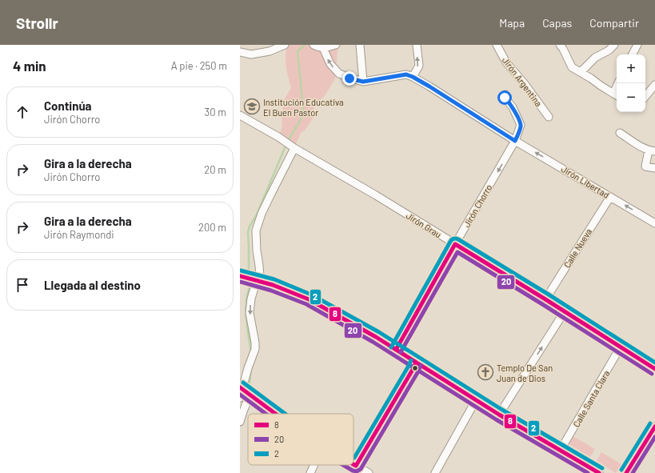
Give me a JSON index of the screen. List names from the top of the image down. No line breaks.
{"streets":{"street":["Jirón Argentina","Jirón Libertad","Jirón Chorro","Jirón Grau","Calle Nueva","Calle Santa Clara"]},"crossings":[["Jirón Libertad","Jirón Chorro"],["Jirón Libertad","Calle Nueva"],["Jirón Chorro","Jirón Grau"],["Jirón Grau","Calle Nueva"],["Jirón Grau","Calle Santa Clara"]],"one_way":["Jirón Libertad","Jirón Chorro"],"places":{"school or university":["Institución Educativa El Buen Pastor"],"church":["Templo De San Juan de Dios"]},"lines":["transit line 2","transit line 8","transit line 20"],"legend":["8","20","2"],"page":{"header":"Strollr","nav":["Mapa","Capas","Compartir"],"heading":["4 min","A pie · 250 m"],"map_buttons":["+","−"],"list":[["Continúa","Jirón Chorro","30 m"],["Gira a la derecha","Jirón Chorro","20 m"],["Gira a la derecha","Jirón Raymondi","200 m"],"Llegada al destino"]}}
